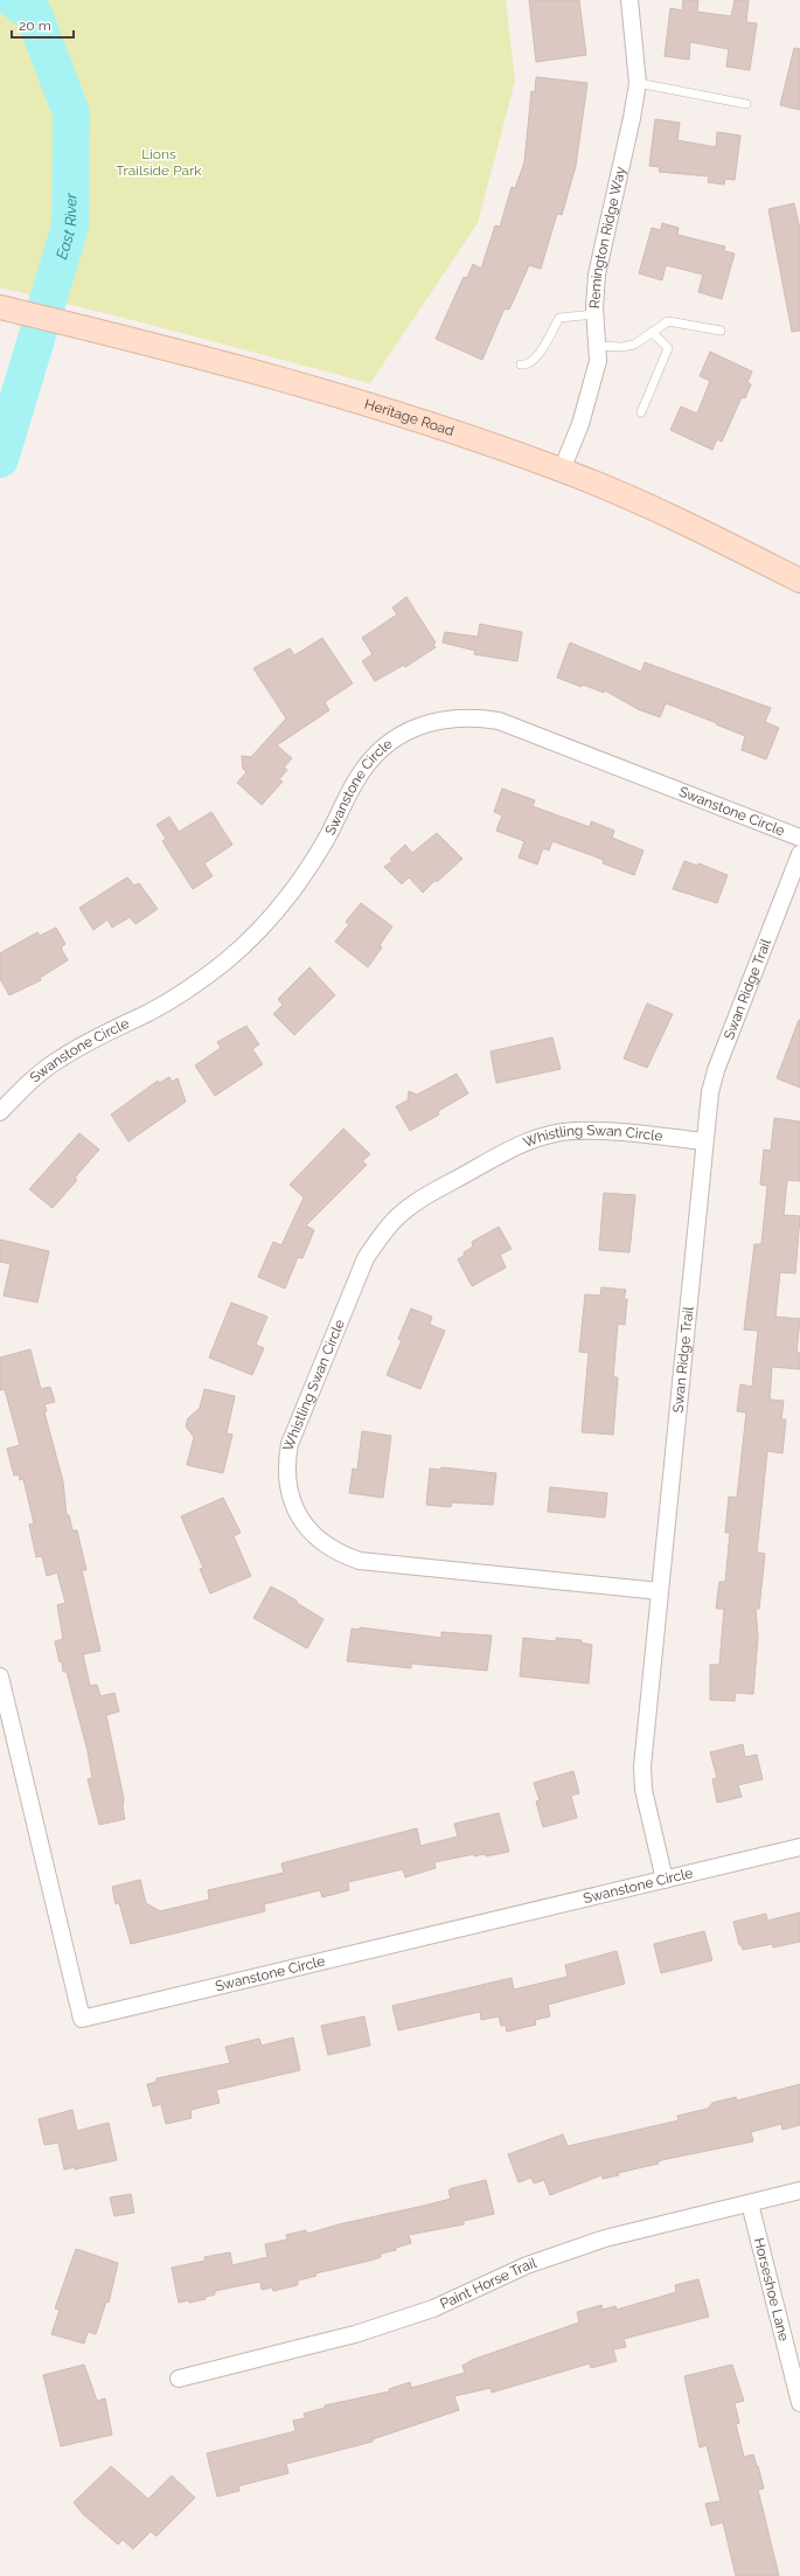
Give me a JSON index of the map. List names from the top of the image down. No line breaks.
{"streets":{"main road":["Heritage Road"],"street":["Remington Ridge Way","Swanstone Circle","Swan Ridge Trail","Whistling Swan Circle","Paint Horse Trail","Horseshoe Lane"]},"crossings":[["Remington Ridge Way","Heritage Road"],["Swanstone Circle","Swan Ridge Trail"],["Swan Ridge Trail","Whistling Swan Circle"],["Paint Horse Trail","Horseshoe Lane"]],"water":["East River"],"parks":["Lions Trailside Park"],"scale_bar":"20 m"}
